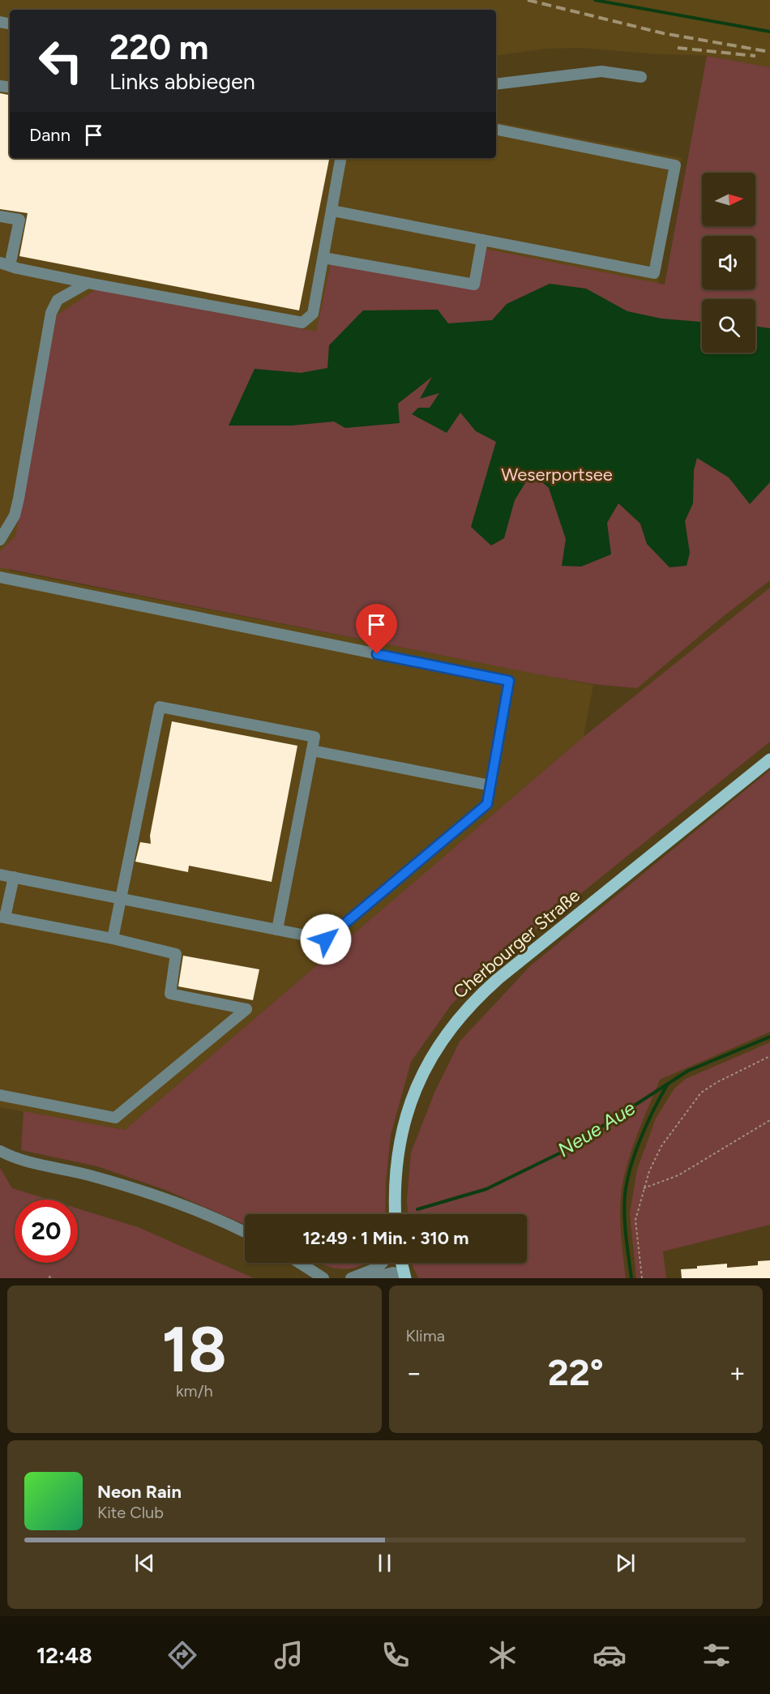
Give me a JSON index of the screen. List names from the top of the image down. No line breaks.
{"streets":{"main road":["Cherbourger Straße"]},"water":["Neue Aue"],"parks":["Weserportsee"],"north":"right","page":{"turn":["220 m","Links abbiegen"],"then":"Dann","limit":"20","trip":"12:49 · 1 Min. · 310 m","tile":[["18","km/h"],"Klima"],"heat":["−","22°","+"],"song":["Neon Rain","Kite Club"],"tabs":"12:48"}}
